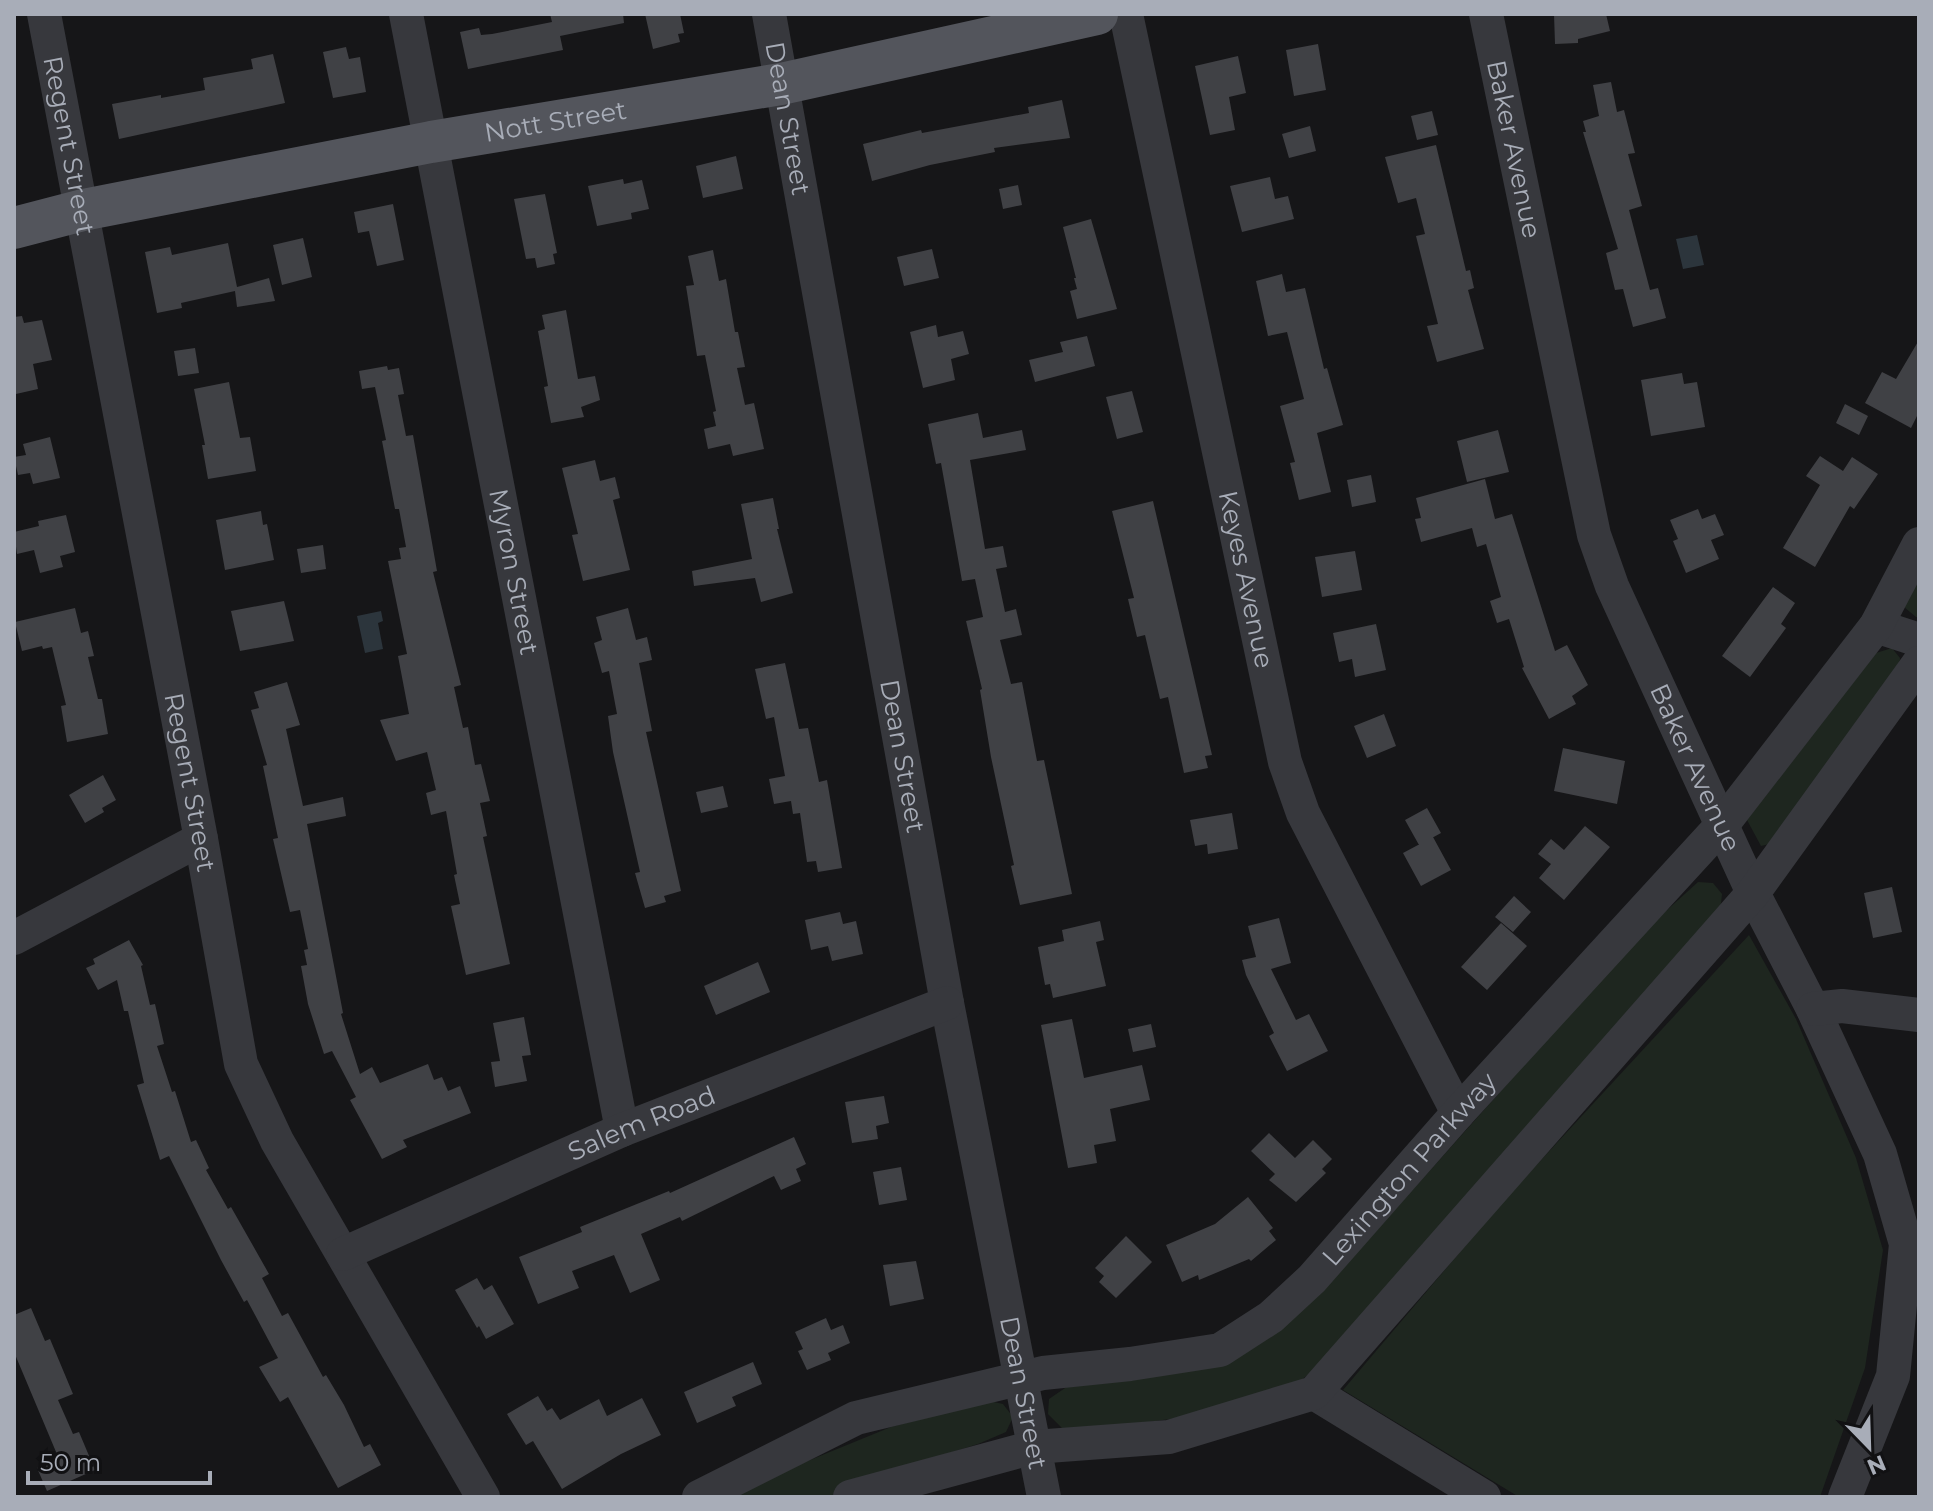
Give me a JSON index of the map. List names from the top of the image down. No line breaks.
{"streets":{"main road":["Nott Street"],"street":["Dean Street","Regent Street","Baker Avenue","Myron Street","Keyes Avenue","Salem Road","Lexington Parkway"]},"crossings":[["Dean Street","Nott Street"],["Dean Street","Salem Road"],["Dean Street","Lexington Parkway"],["Nott Street","Regent Street"],["Nott Street","Myron Street"],["Regent Street","Salem Road"],["Baker Avenue","Lexington Parkway"],["Myron Street","Salem Road"],["Keyes Avenue","Lexington Parkway"]],"scale_bar":"50 m","north":"bottom right"}
